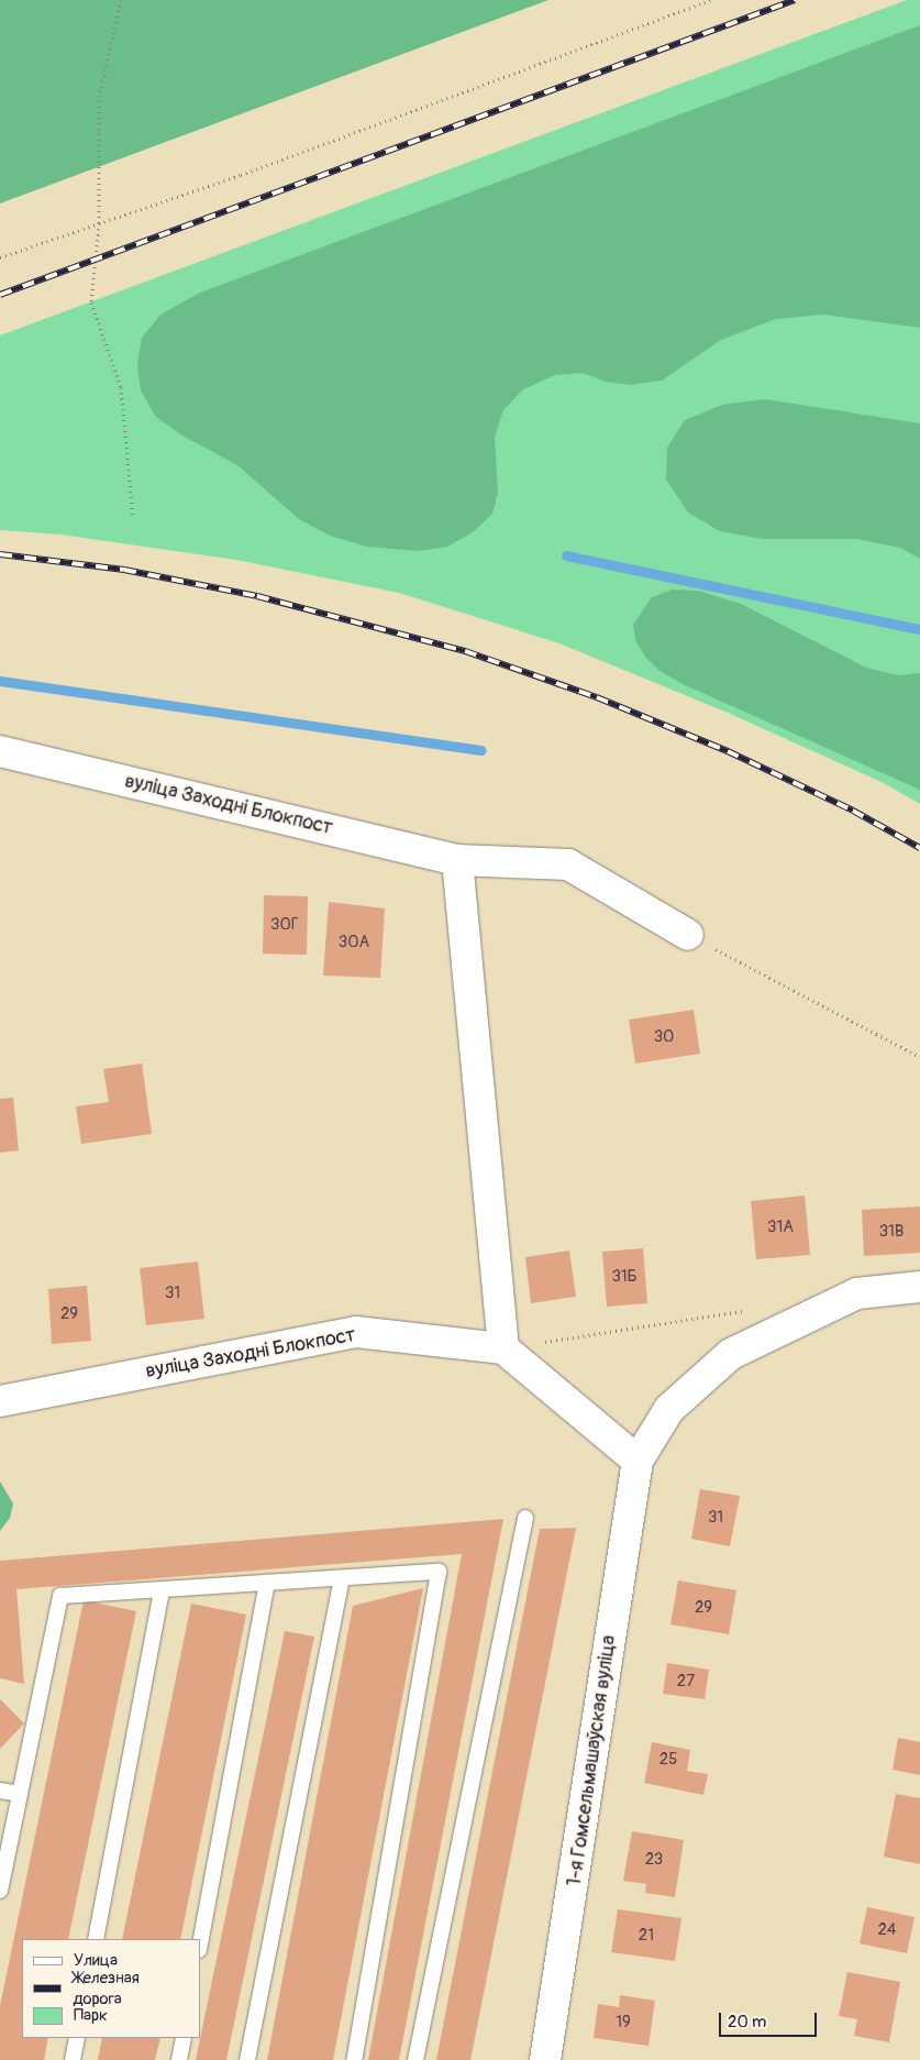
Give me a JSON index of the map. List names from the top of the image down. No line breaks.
{"streets":{"street":["вуліца Заходні Блокпост","1-я Гомсельмашаўская вуліца"]},"house_numbers":["30Г","30А","30","31А","31В","31Б","31","29","31","29","27","25","23","24","21","19"],"legend":["Улица","Железная дорога","Парк"],"scale_bar":"20 m"}
